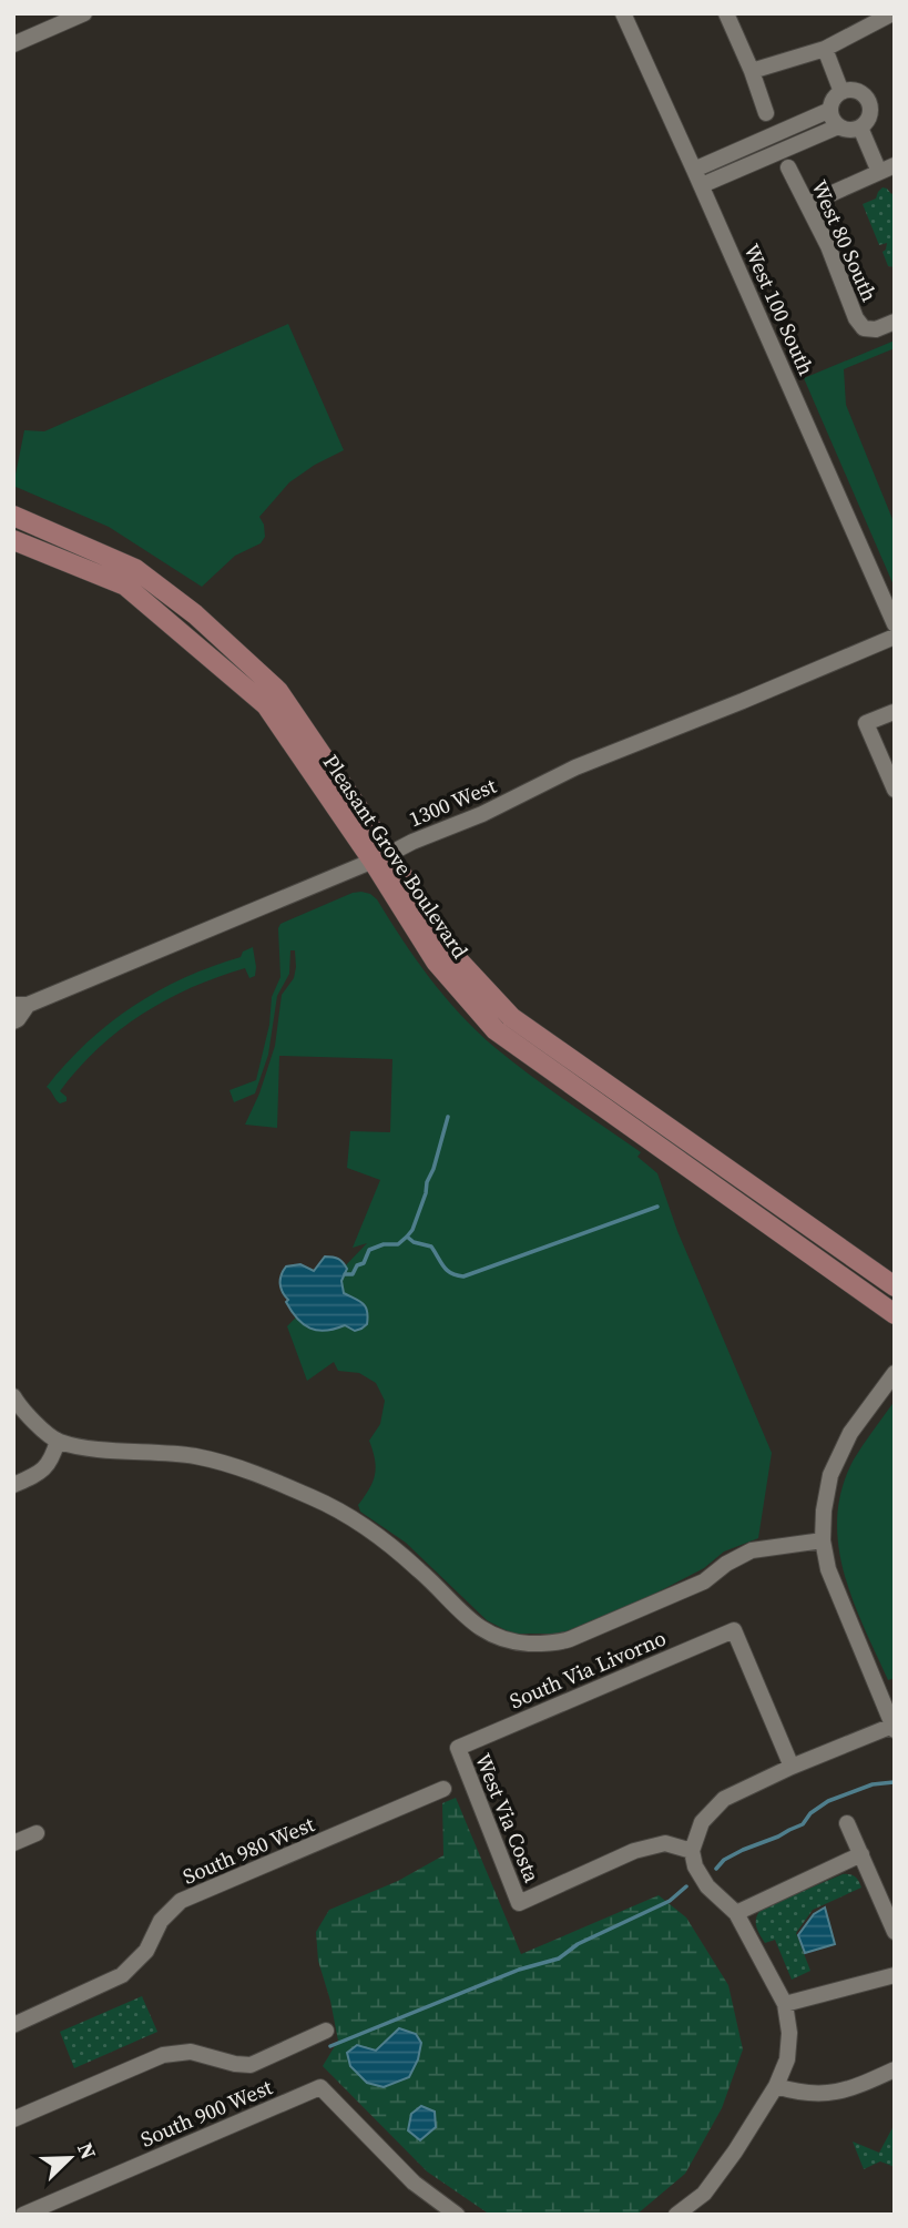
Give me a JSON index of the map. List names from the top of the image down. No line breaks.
{"streets":{"main road":["Pleasant Grove Boulevard"],"street":["West 80 South","West 100 South","1300 West","South Via Livorno","West Via Costa","South 980 West","South 900 West"]},"crossings":[["1300 West","Pleasant Grove Boulevard"],["South Via Livorno","West Via Costa"]],"north":"top right"}
